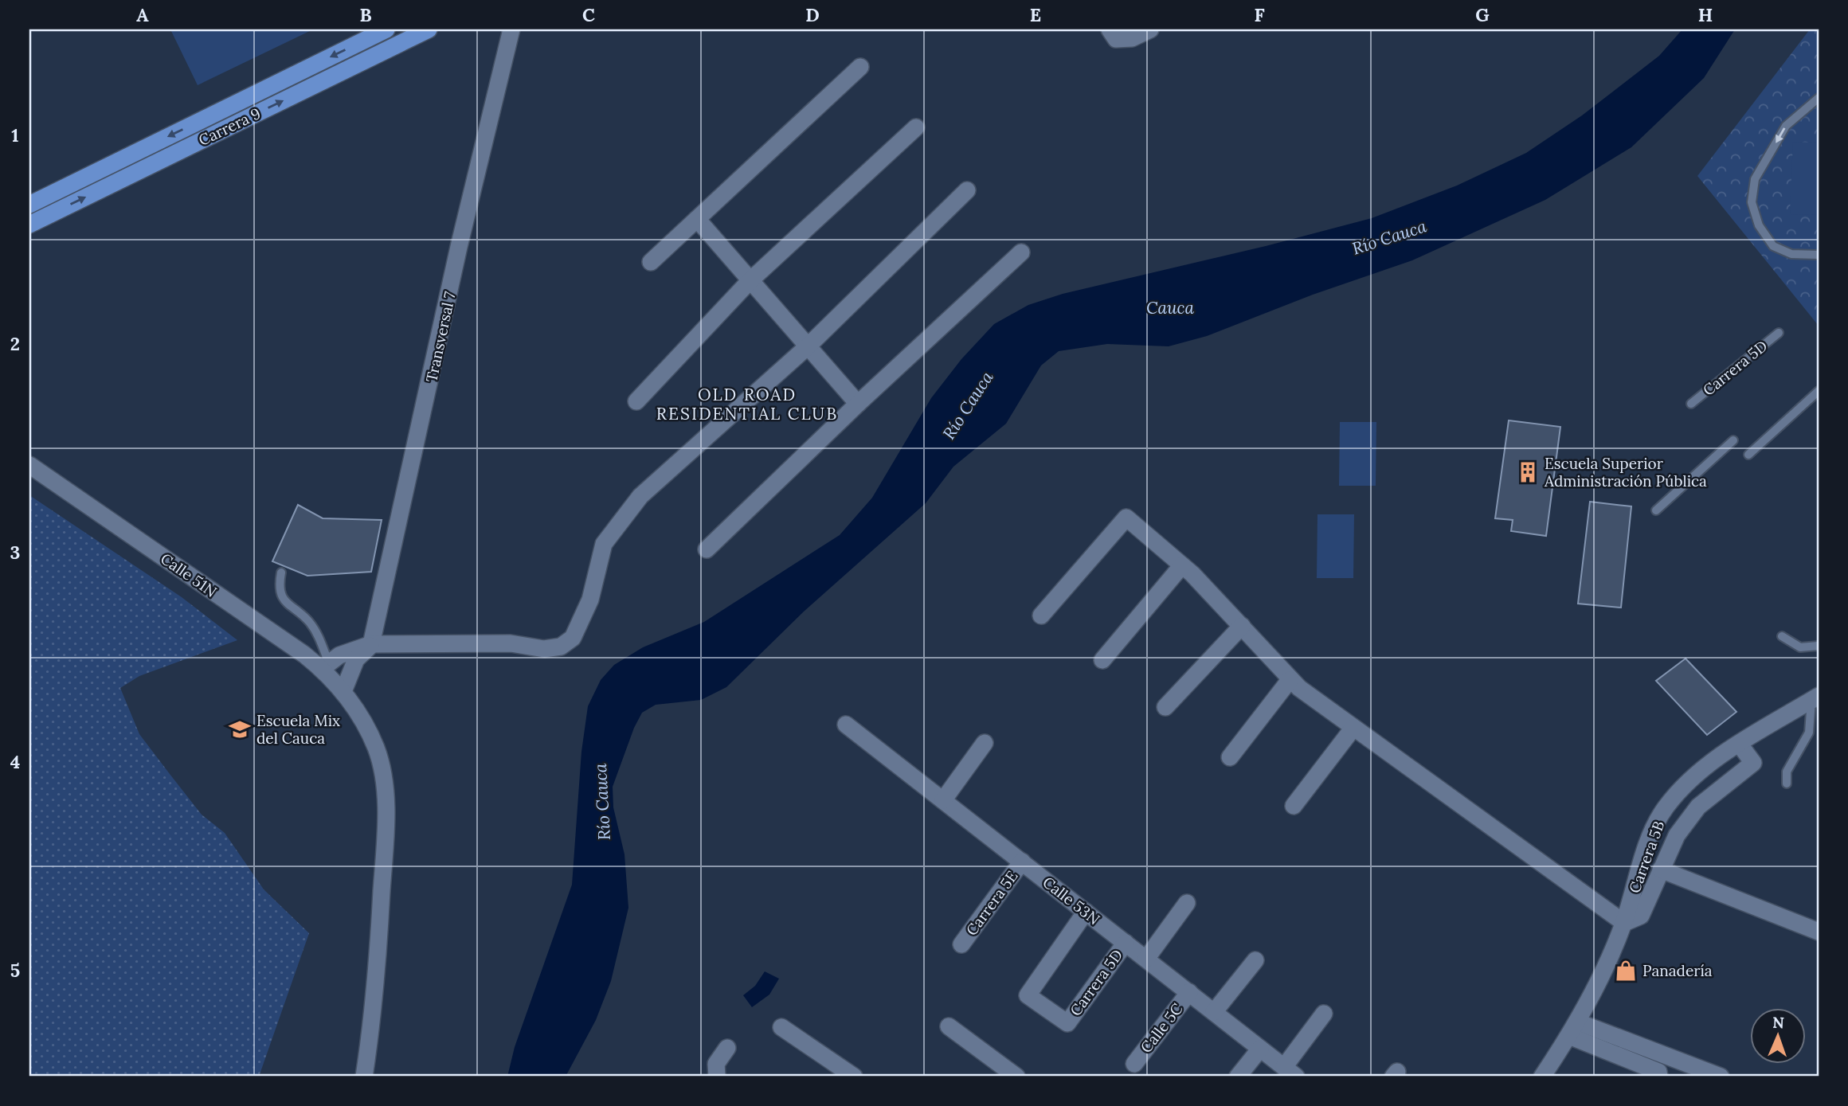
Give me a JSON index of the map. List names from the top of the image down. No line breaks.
{"streets":{"main road":["Carrera 9"],"street":["Transversal 7","Carrera 5D","Calle 51N","Carrera 5B","Calle 53N","Carrera 5E","Calle 5C"]},"crossings":[["Carrera 5D","Calle 53N"],["Calle 53N","Carrera 5E"],["Calle 53N","Calle 5C"]],"districts":["OLD ROAD RESIDENTIAL CLUB"],"water":["Río Cauca","Cauca"],"places":{"building":["Escuela Superior Administración Pública"],"school or university":["Escuela Mix del Cauca"],"shop":["Panadería"]},"north":"top","grid":{"columns":["A","B","C","D","E","F","G","H"],"rows":["1","2","3","4","5"]}}
